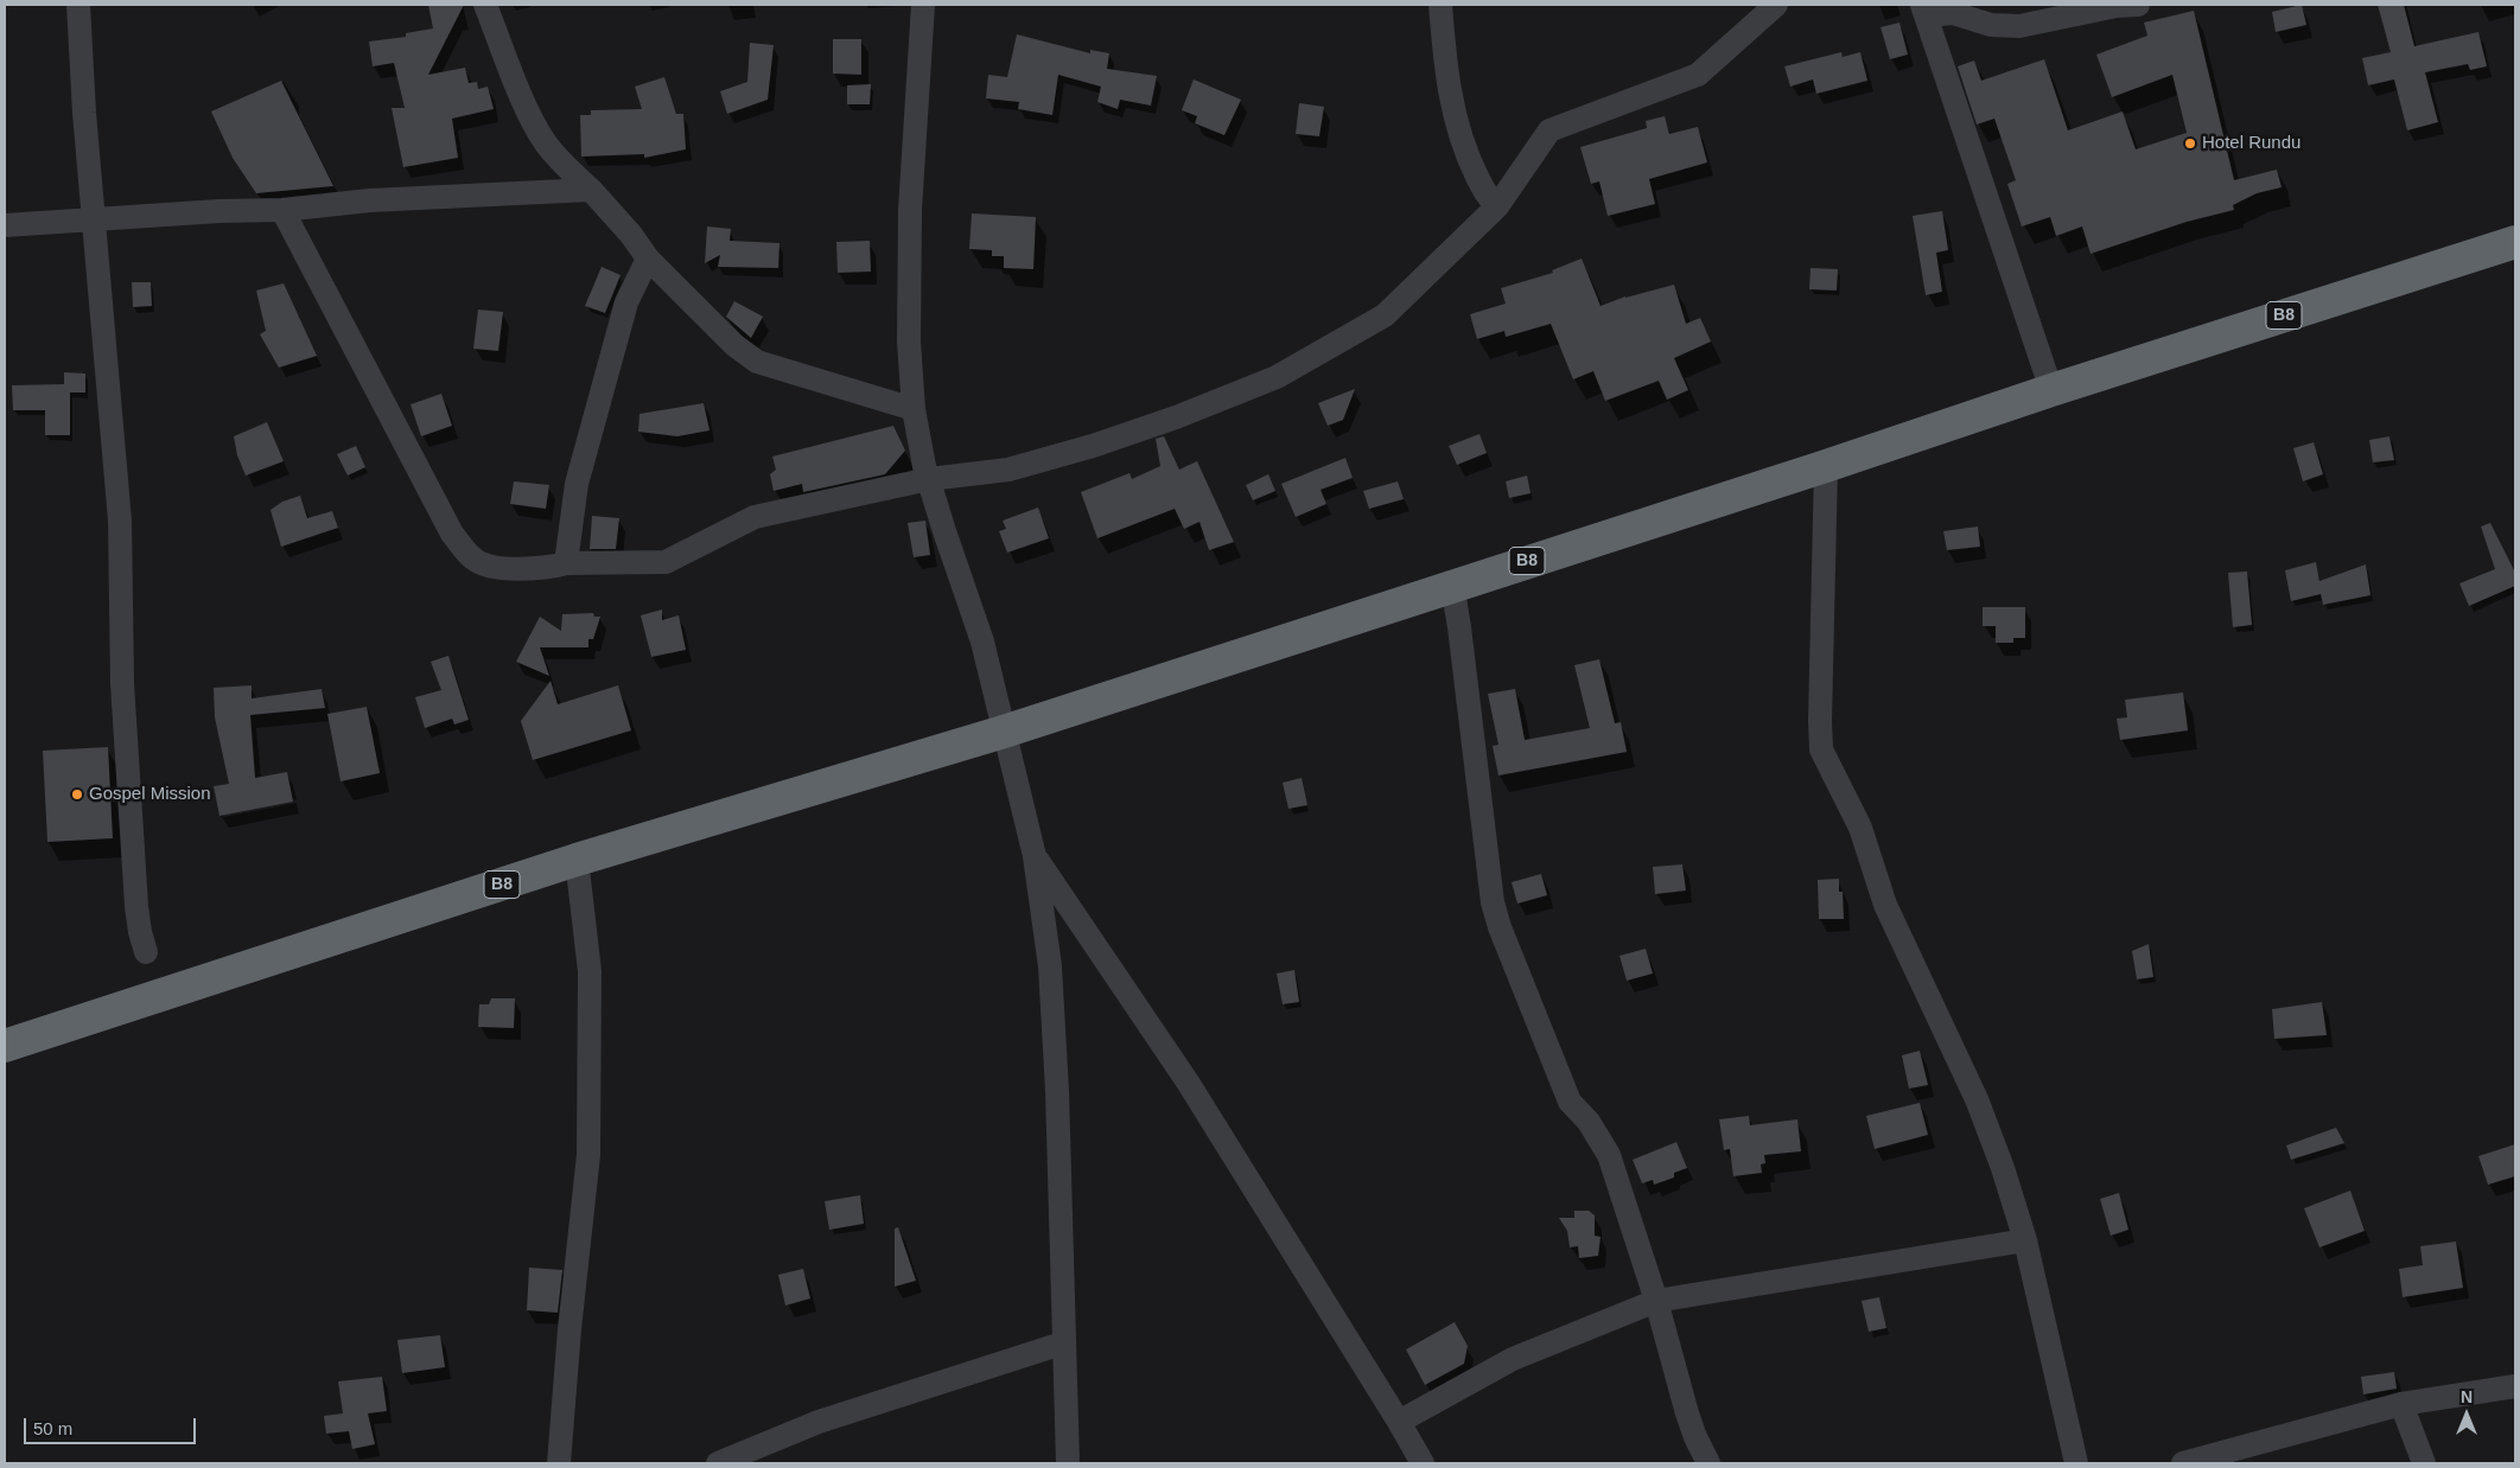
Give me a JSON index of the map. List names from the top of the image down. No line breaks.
{"streets":{"highway":["B8"]},"places":["Hotel Rundu","Gospel Mission"],"scale_bar":"50 m","north":"top"}
